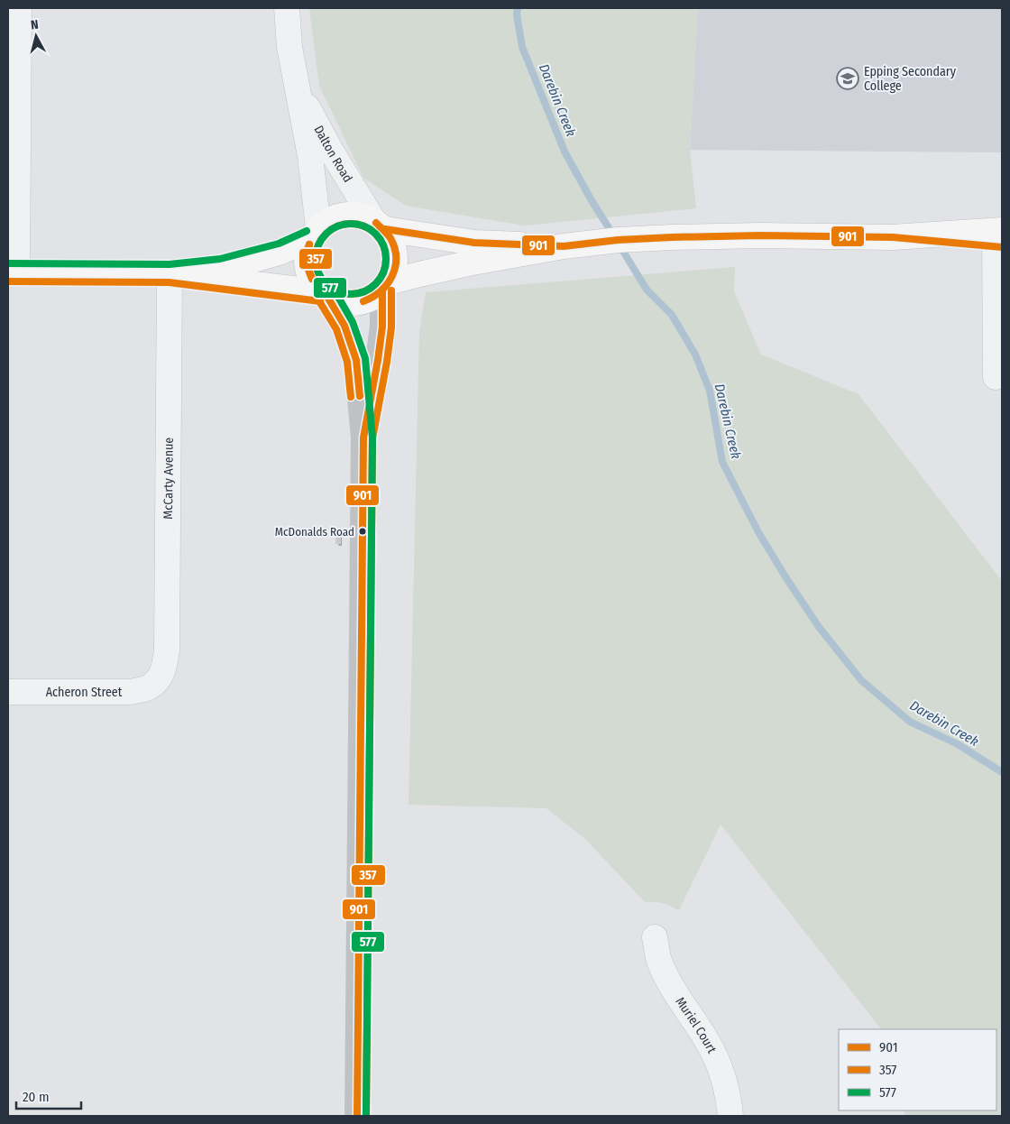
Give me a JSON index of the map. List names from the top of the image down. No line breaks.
{"streets":{"street":["Dalton Road","McCarty Avenue","Acheron Street","Muriel Court"]},"crossings":[["McCarty Avenue","Acheron Street"]],"water":["Darebin Creek"],"places":{"school or university":["Epping Secondary College"],"other":["McDonalds Road"]},"lines":["transit line 901","transit line 357","transit line 577"],"legend":["901","357","577"],"scale_bar":"20 m","north":"top"}
